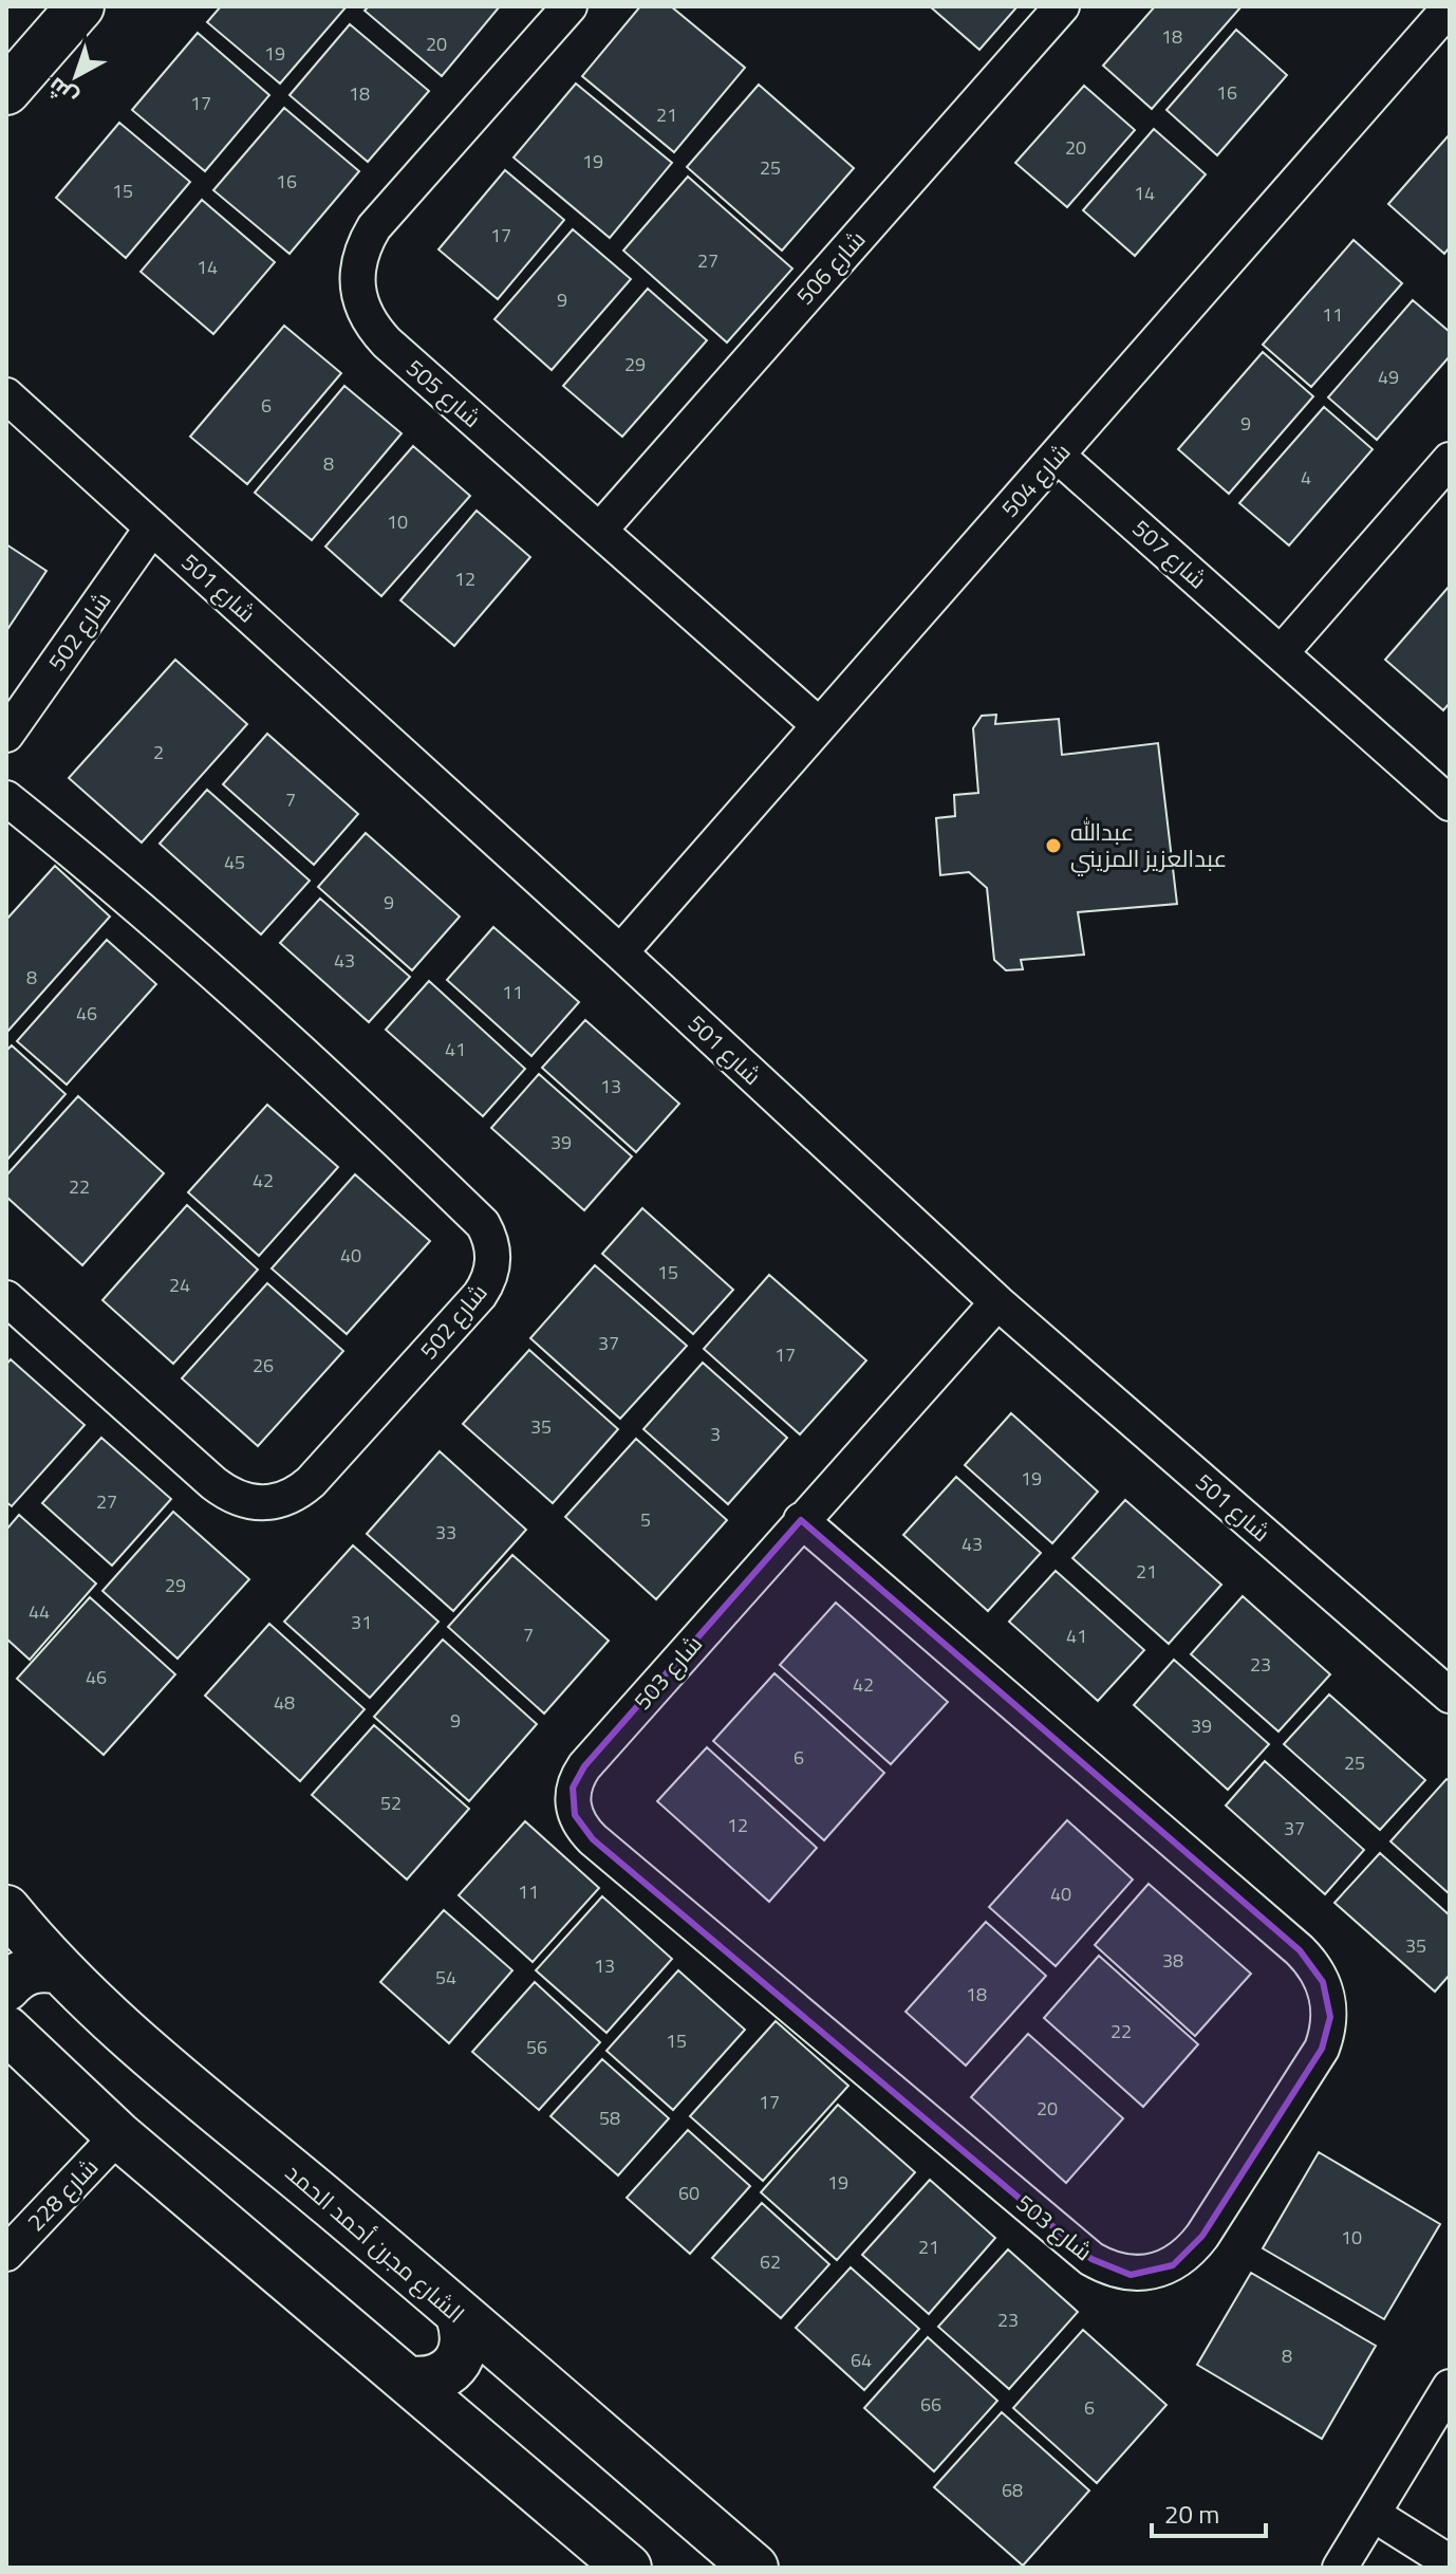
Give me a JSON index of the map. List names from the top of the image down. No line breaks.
{"streets":{"street":["شارع 506","شارع 505","شارع 504","شارع 507","شارع 501","شارع 502","شارع 503","شارع 228","الشارع مجرن أحمد الحمد"]},"crossings":[["شارع 506","شارع 505"],["شارع 505","شارع 504"],["شارع 504","شارع 507"],["شارع 504","شارع 501"],["شارع 501","شارع 502"],["شارع 501","شارع 503"]],"places":["عبدالله عبدالعزيز المزيني"],"house_numbers":["18","20","19","16","18","17","21","20","19","25","16","15","14","17","27","14","9","11","29","49","6","9","8","4","10","12","2","7","45","9","43","8","11","46","41","13","39","42","22","40","15","24","37","17","26","35","3","19","27","5","33","43","21","29","44","31","7","41","23","46","42","48","9","39","6","25","52","12","37","11","40","35","38","13","54","18","22","15","56","17","20","58","19","60","10","21","62","23","8","64","66","6","68"],"scale_bar":"20 m","north":"bottom left"}
